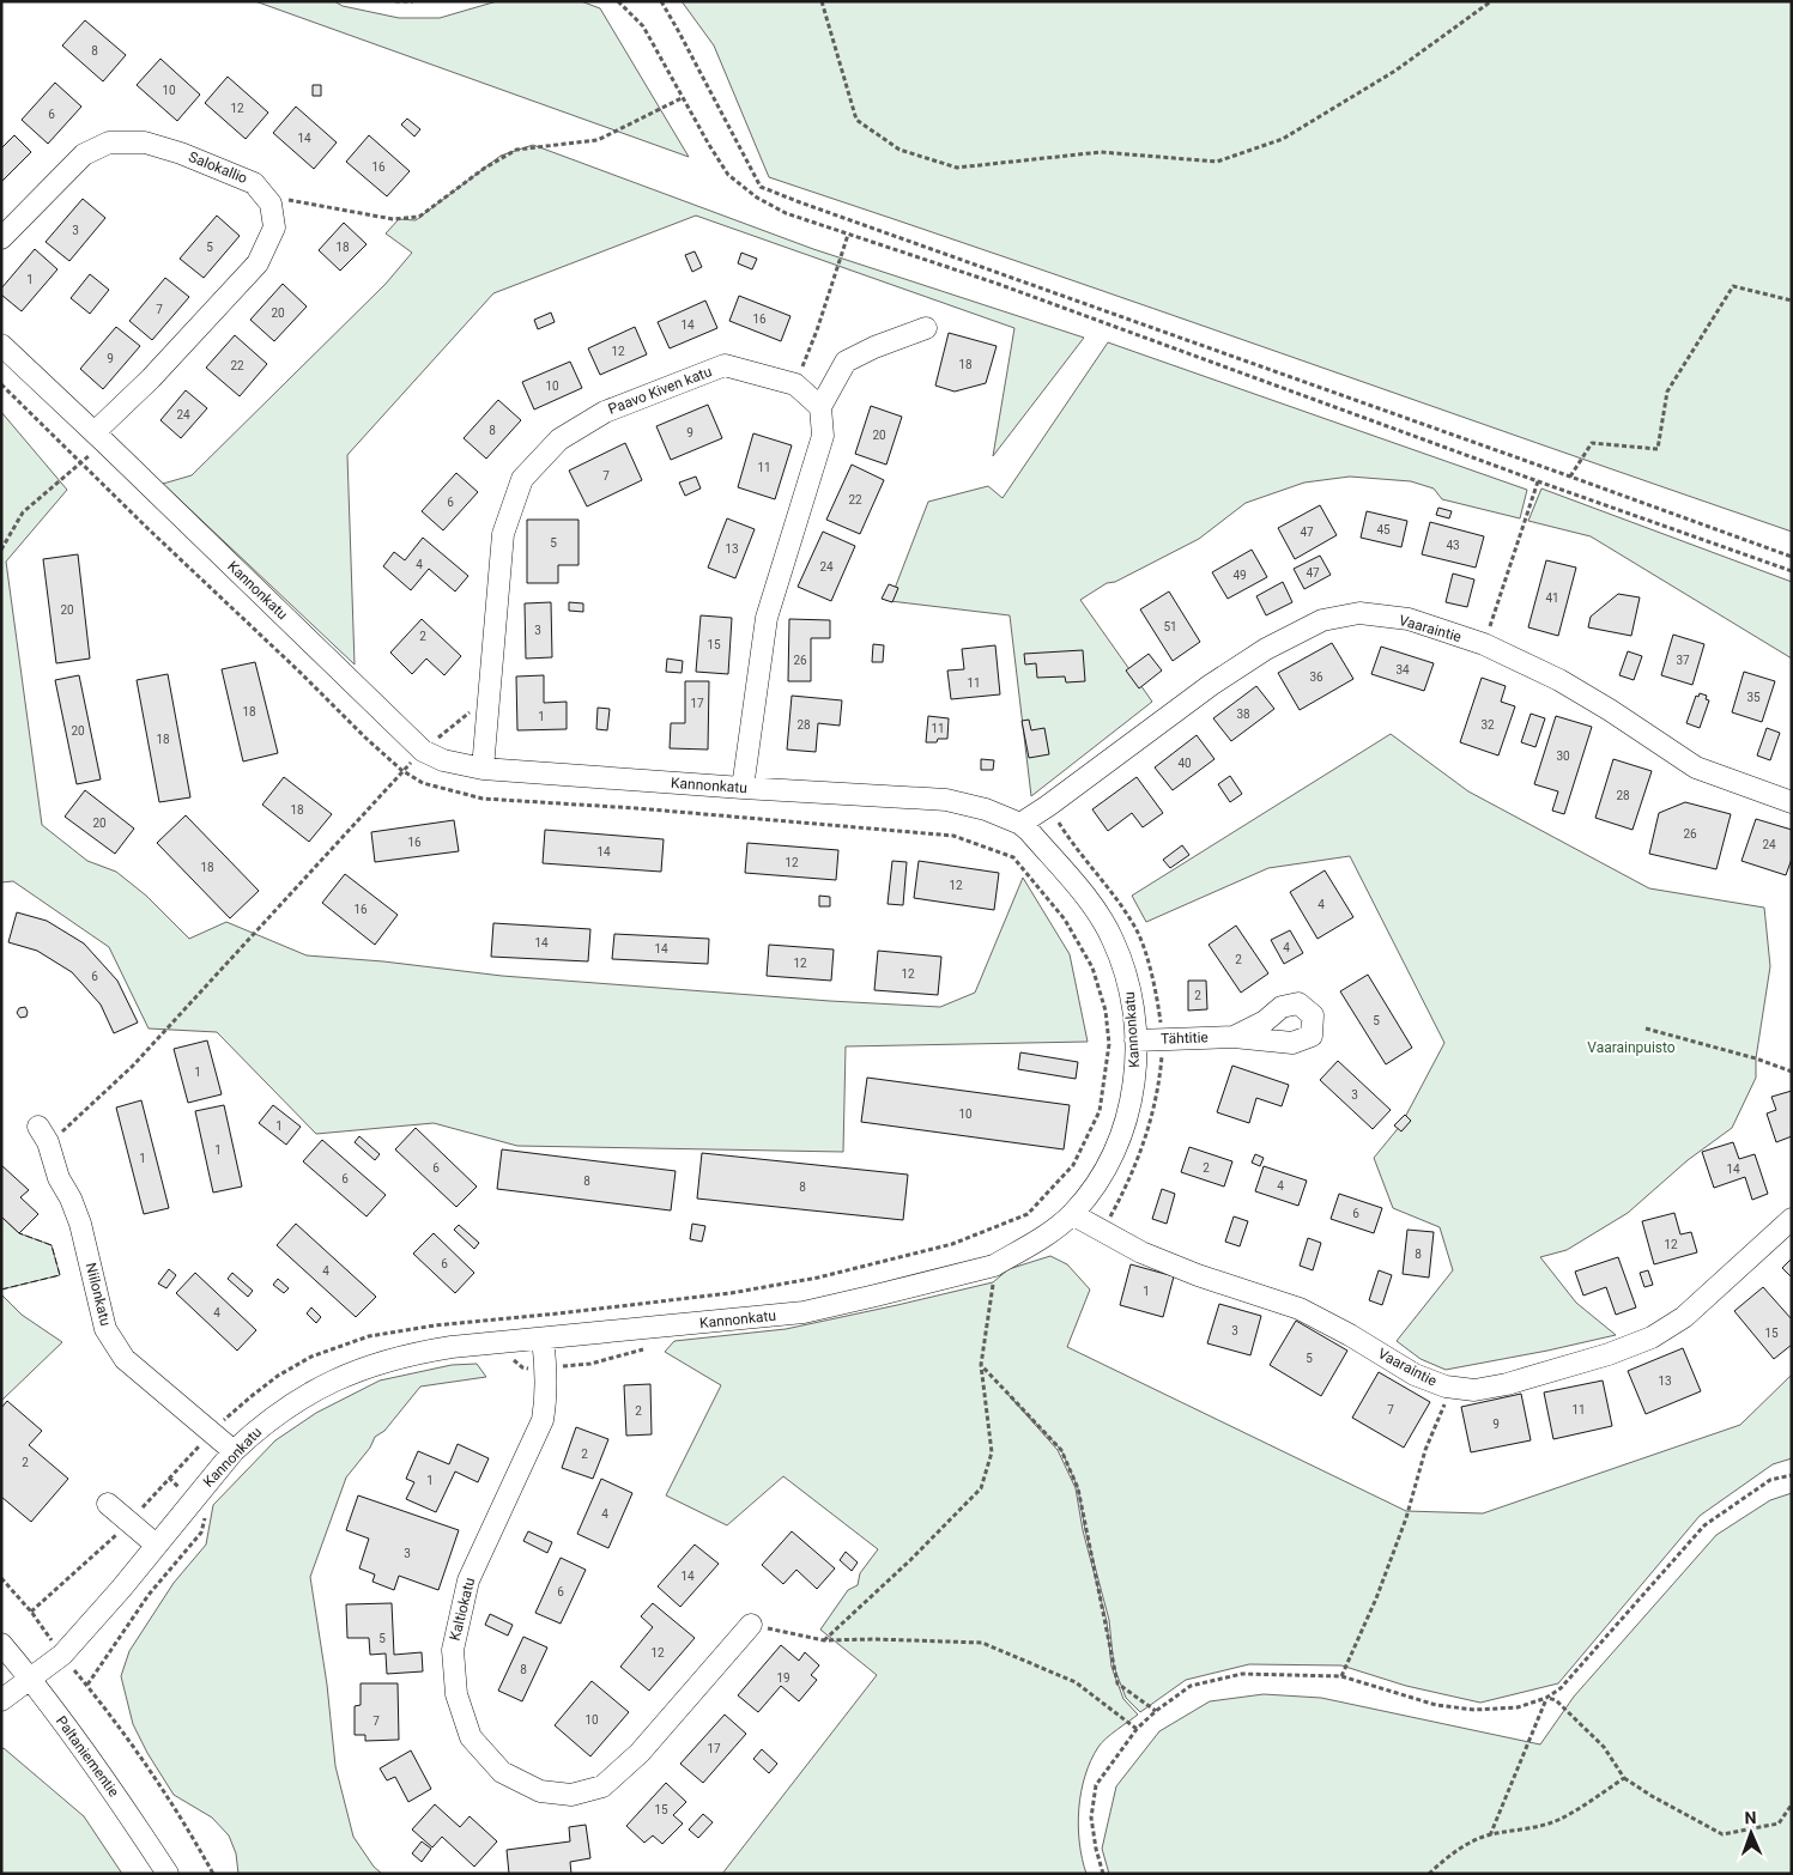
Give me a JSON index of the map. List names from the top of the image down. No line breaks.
{"streets":{"street":["Salokallio","Paavo Kiven katu","Kannonkatu","Vaaraintie","Tähtitie","Niilonkatu","Kaltiokatu","Paltaniementie"]},"crossings":[["Paavo Kiven katu","Kannonkatu"],["Kannonkatu","Vaaraintie"],["Kannonkatu","Tähtitie"],["Kannonkatu","Niilonkatu"],["Kannonkatu","Kaltiokatu"],["Kannonkatu","Paltaniementie"]],"parks":["Vaarainpuisto"],"house_numbers":["8","10","12","6","14","16","3","5","18","1","7","20","16","14","12","9","18","22","10","24","8","9","20","11","7","22","6","45","47","5","43","13","4","24","47","49","41","20","51","3","2","15","26","37","34","36","11","35","17","18","38","1","28","32","11","20","18","30","40","28","18","20","26","16","24","14","12","18","12","4","16","14","4","14","2","12","12","6","2","5","1","3","10","1","1","1","6","2","14","6","8","4","8","6","12","8","6","4","1","4","3","15","5","13","7","11","2","9","2","2","1","4","3","14","6","5","12","8","19","10","7","17","15"],"north":"top"}
